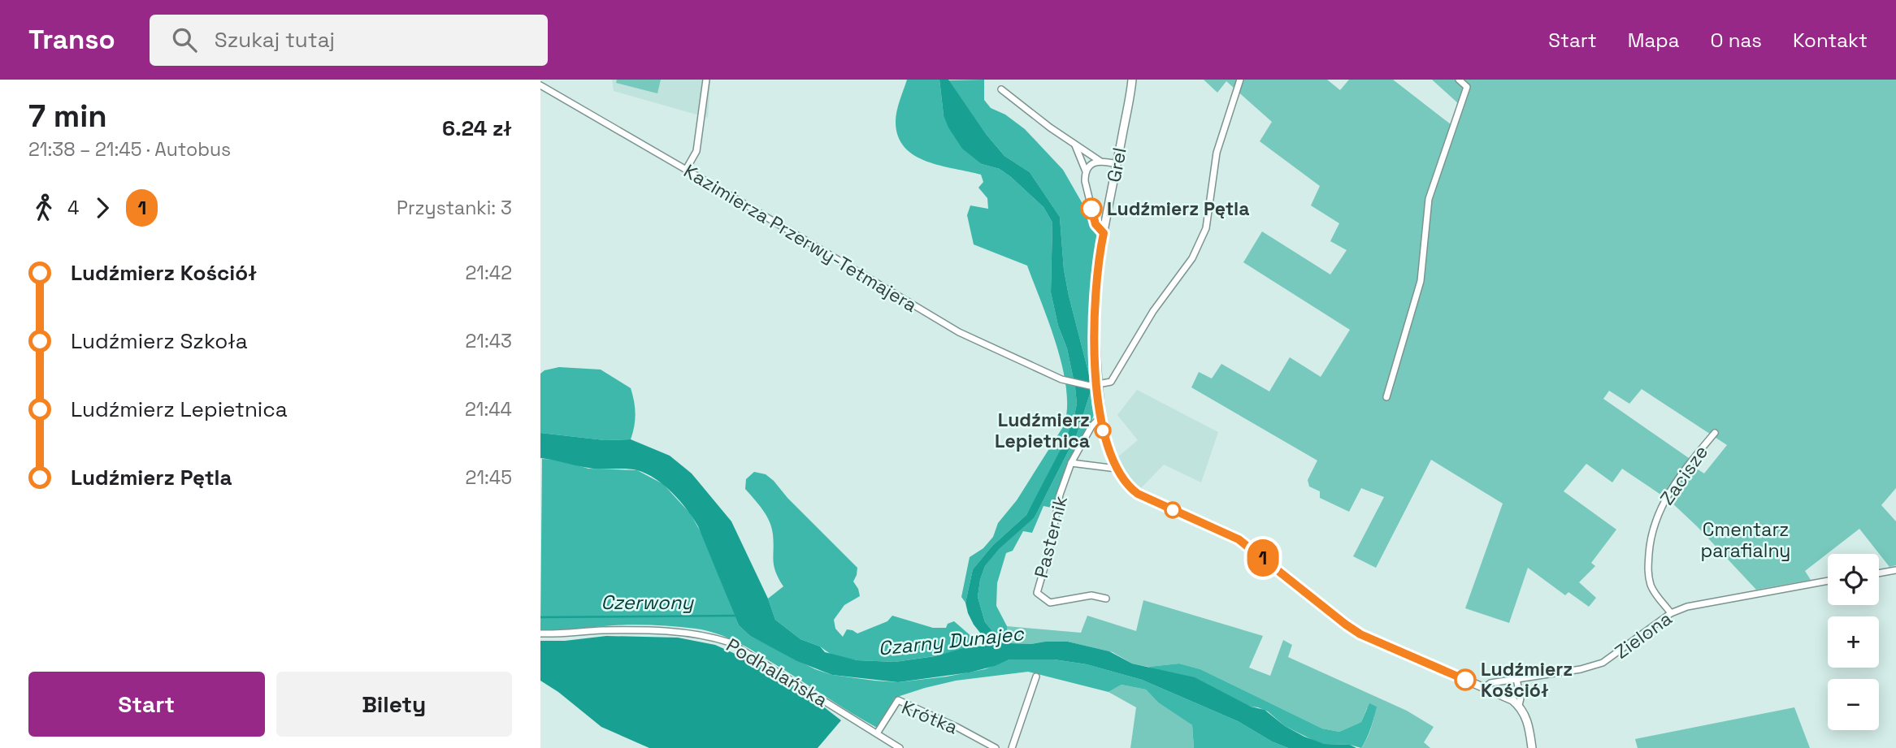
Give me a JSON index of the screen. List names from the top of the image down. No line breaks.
{"streets":{"street":["Grel","Kazimierza Przerwy-Tetmajera","Zacisze","Pasternik","Zielona","Podhalańska","Krótka"]},"crossings":[["Grel","Kazimierza Przerwy-Tetmajera"],["Zacisze","Zielona"],["Podhalańska","Krótka"]],"water":["Czerwony","Czarny Dunajec"],"parks":["Cmentarz parafialny"],"places":["Ludźmierz Pętla","Ludźmierz Lepietnica","Ludźmierz Kościół"],"lines":["bus line 1"],"page":{"header":"Transo","search":"Szukaj tutaj","nav":["Start","Mapa","O nas","Kontakt"],"heading":["7 min","21:38 – 21:45 · Autobus","6.24 zł"],"on_map":"1","legs":["4","1","Przystanki: 3"],"list":[{"name":"Ludźmierz Kościół","value":"21:42"},{"name":"Ludźmierz Szkoła","value":"21:43"},{"name":"Ludźmierz Lepietnica","value":"21:44"},{"name":"Ludźmierz Pętla","value":"21:45"}],"map_buttons":["+","−"],"buttons":["Start","Bilety"]}}
